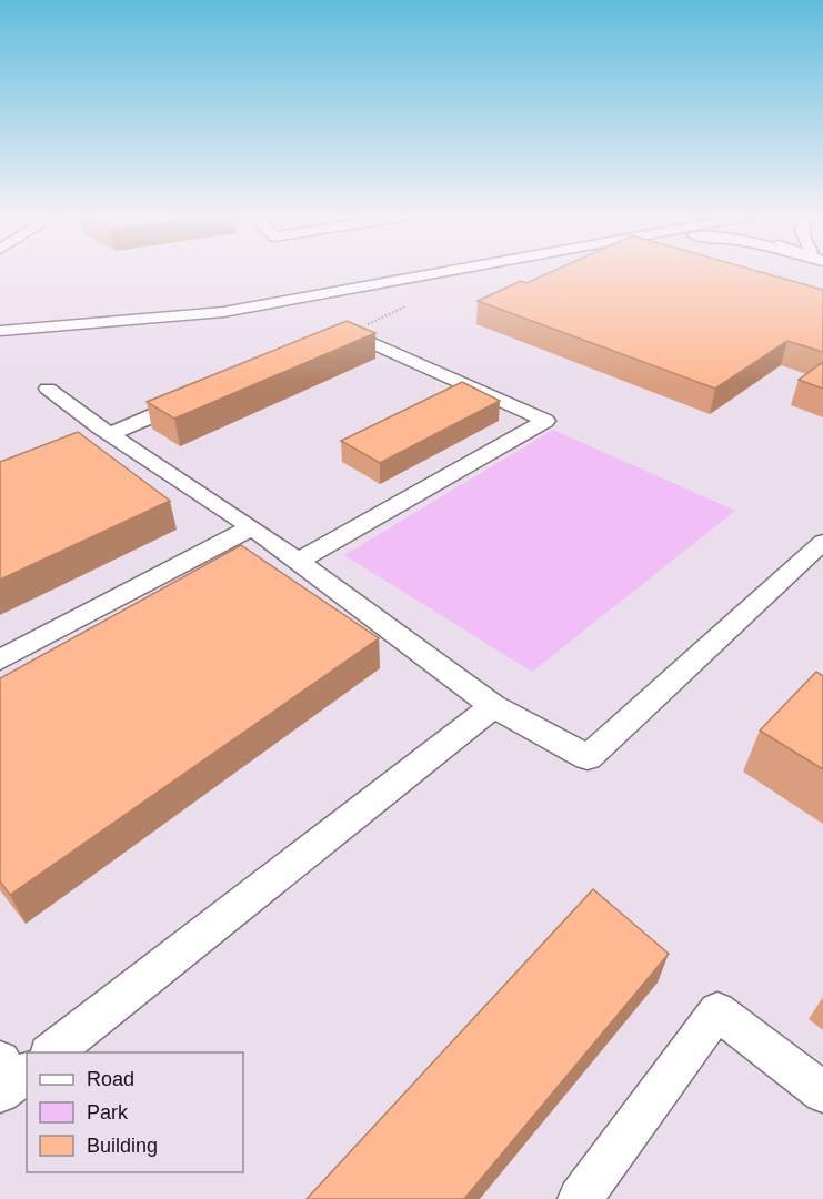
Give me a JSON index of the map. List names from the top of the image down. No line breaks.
{"legend":["Road","Park","Building"]}
